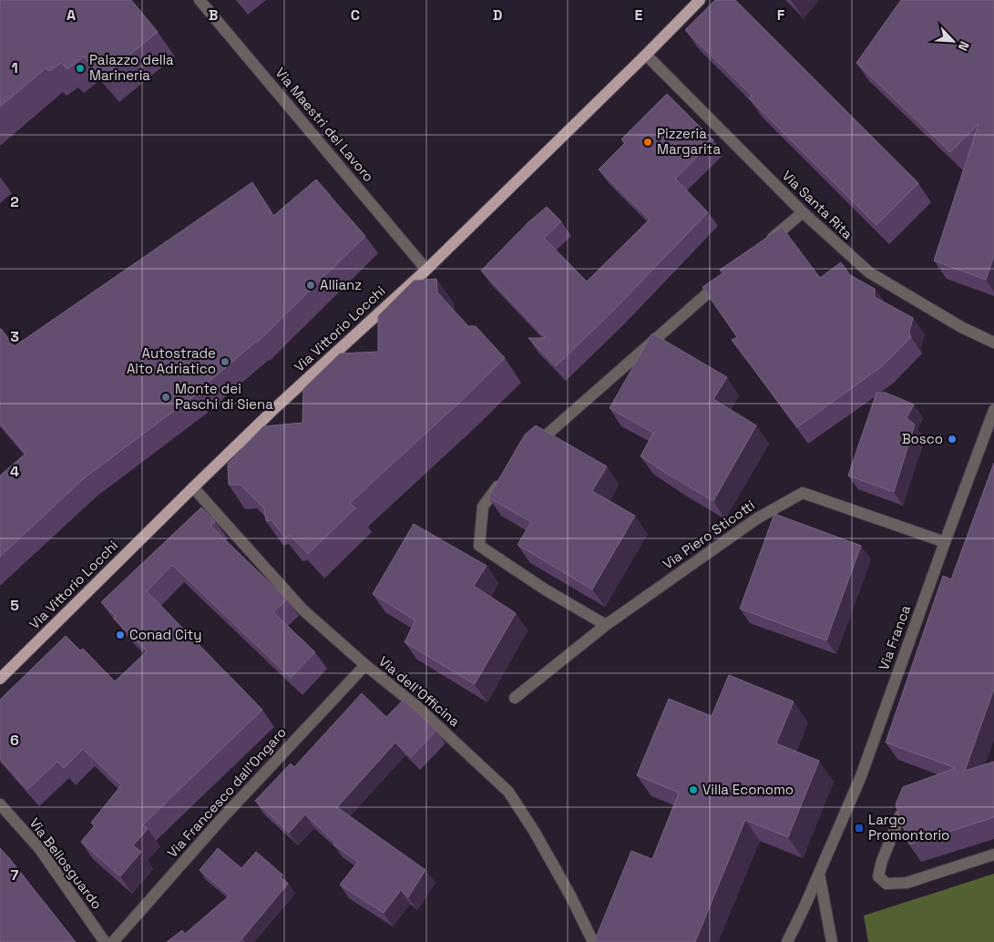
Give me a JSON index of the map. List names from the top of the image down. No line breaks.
{"streets":{"main road":["Via Vittorio Locchi"],"street":["Via Maestri del Lavoro","Via Santa Rita","Via Piero Sticotti","Via Franca","Via dell'Officina","Via Francesco dall'Ongaro","Via Bellosguardo"]},"crossings":[["Via Maestri del Lavoro","Via Vittorio Locchi"],["Via Santa Rita","Via Vittorio Locchi"],["Via Vittorio Locchi","Via dell'Officina"],["Via Piero Sticotti","Via Franca"],["Via dell'Officina","Via Francesco dall'Ongaro"]],"places":{"other":["Palazzo della Marineria","Pizzeria Margarita","Allianz","Autostrade Alto Adriatico","Monte dei Paschi di Siena","Bosco","Conad City","Villa Economo"],"transit":["Largo Promontorio"]},"north":"bottom right","grid":{"columns":["A","B","C","D","E","F"],"rows":["1","2","3","4","5","6","7"]}}
